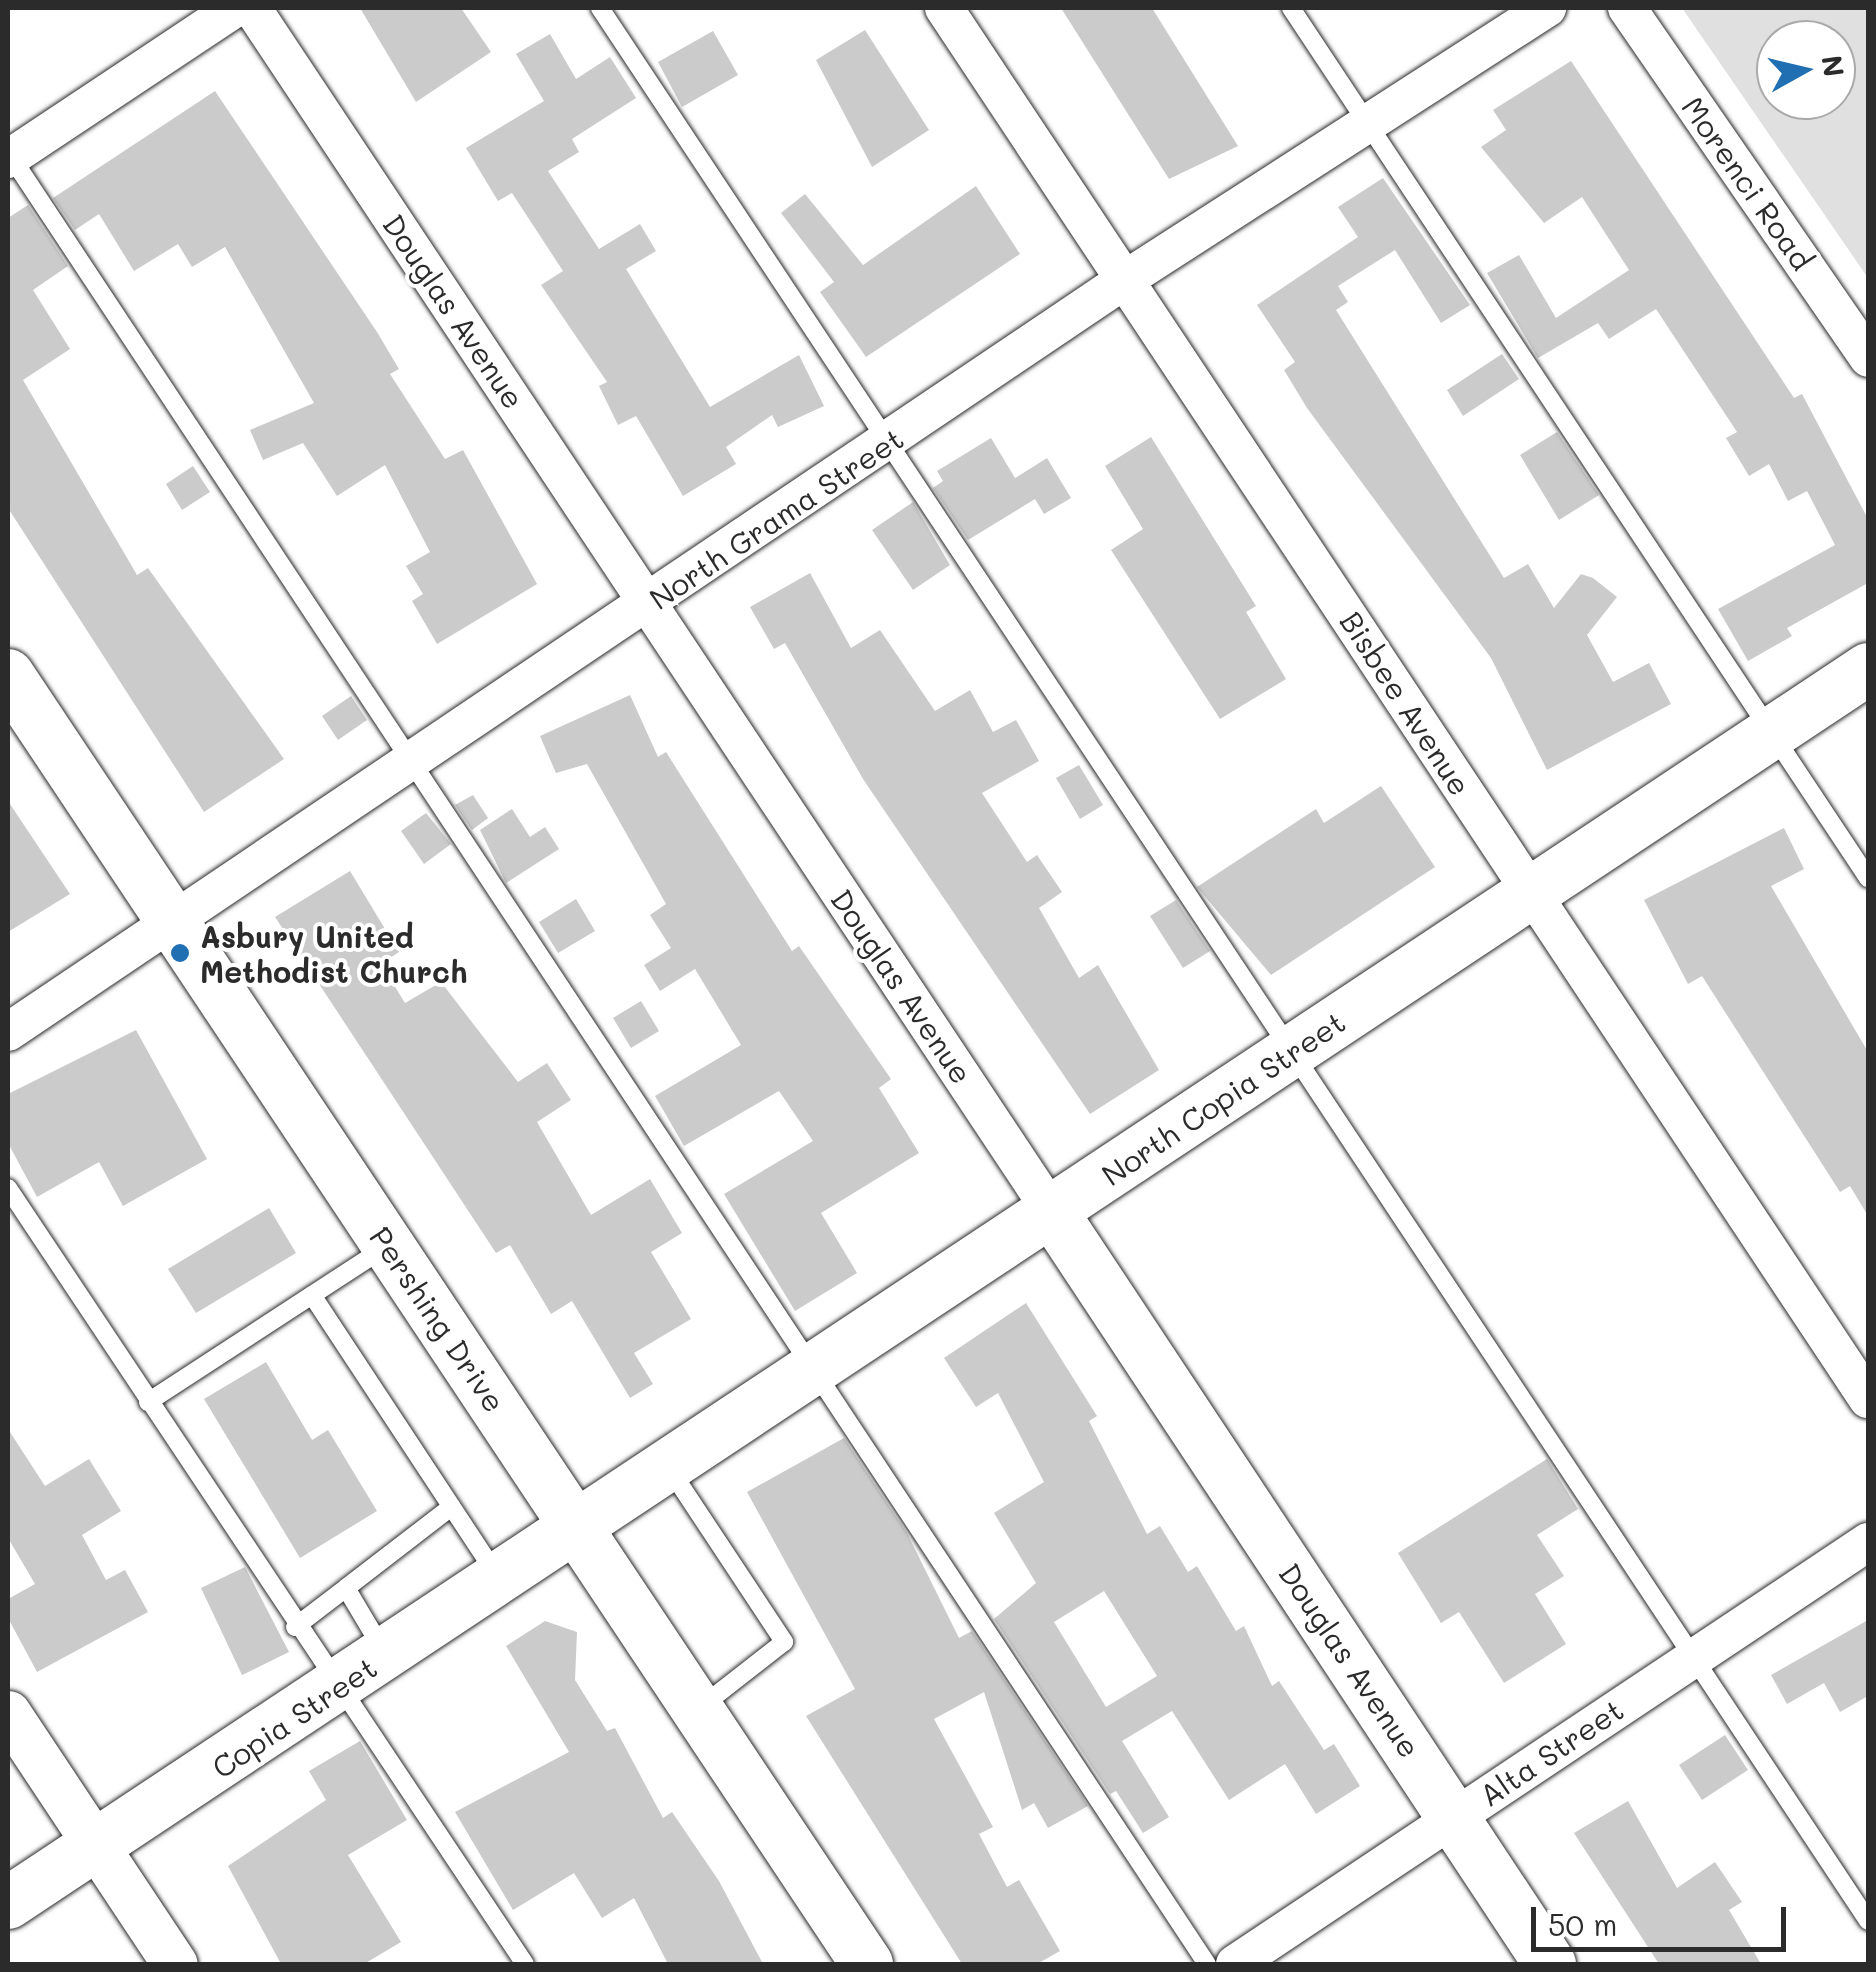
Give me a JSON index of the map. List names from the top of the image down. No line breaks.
{"streets":{"main road":["Douglas Avenue","North Copia Street","Pershing Drive","Copia Street"],"street":["Morenci Road","North Grama Street","Bisbee Avenue","Alta Street"]},"crossings":[["Douglas Avenue","North Grama Street"],["Douglas Avenue","North Copia Street"],["Douglas Avenue","Alta Street"],["North Grama Street","Bisbee Avenue"],["North Grama Street","Pershing Drive"],["Bisbee Avenue","North Copia Street"],["North Copia Street","Pershing Drive"],["North Copia Street","Copia Street"],["Pershing Drive","Copia Street"]],"places":["Asbury United Methodist Church"],"scale_bar":"50 m","north":"right"}
